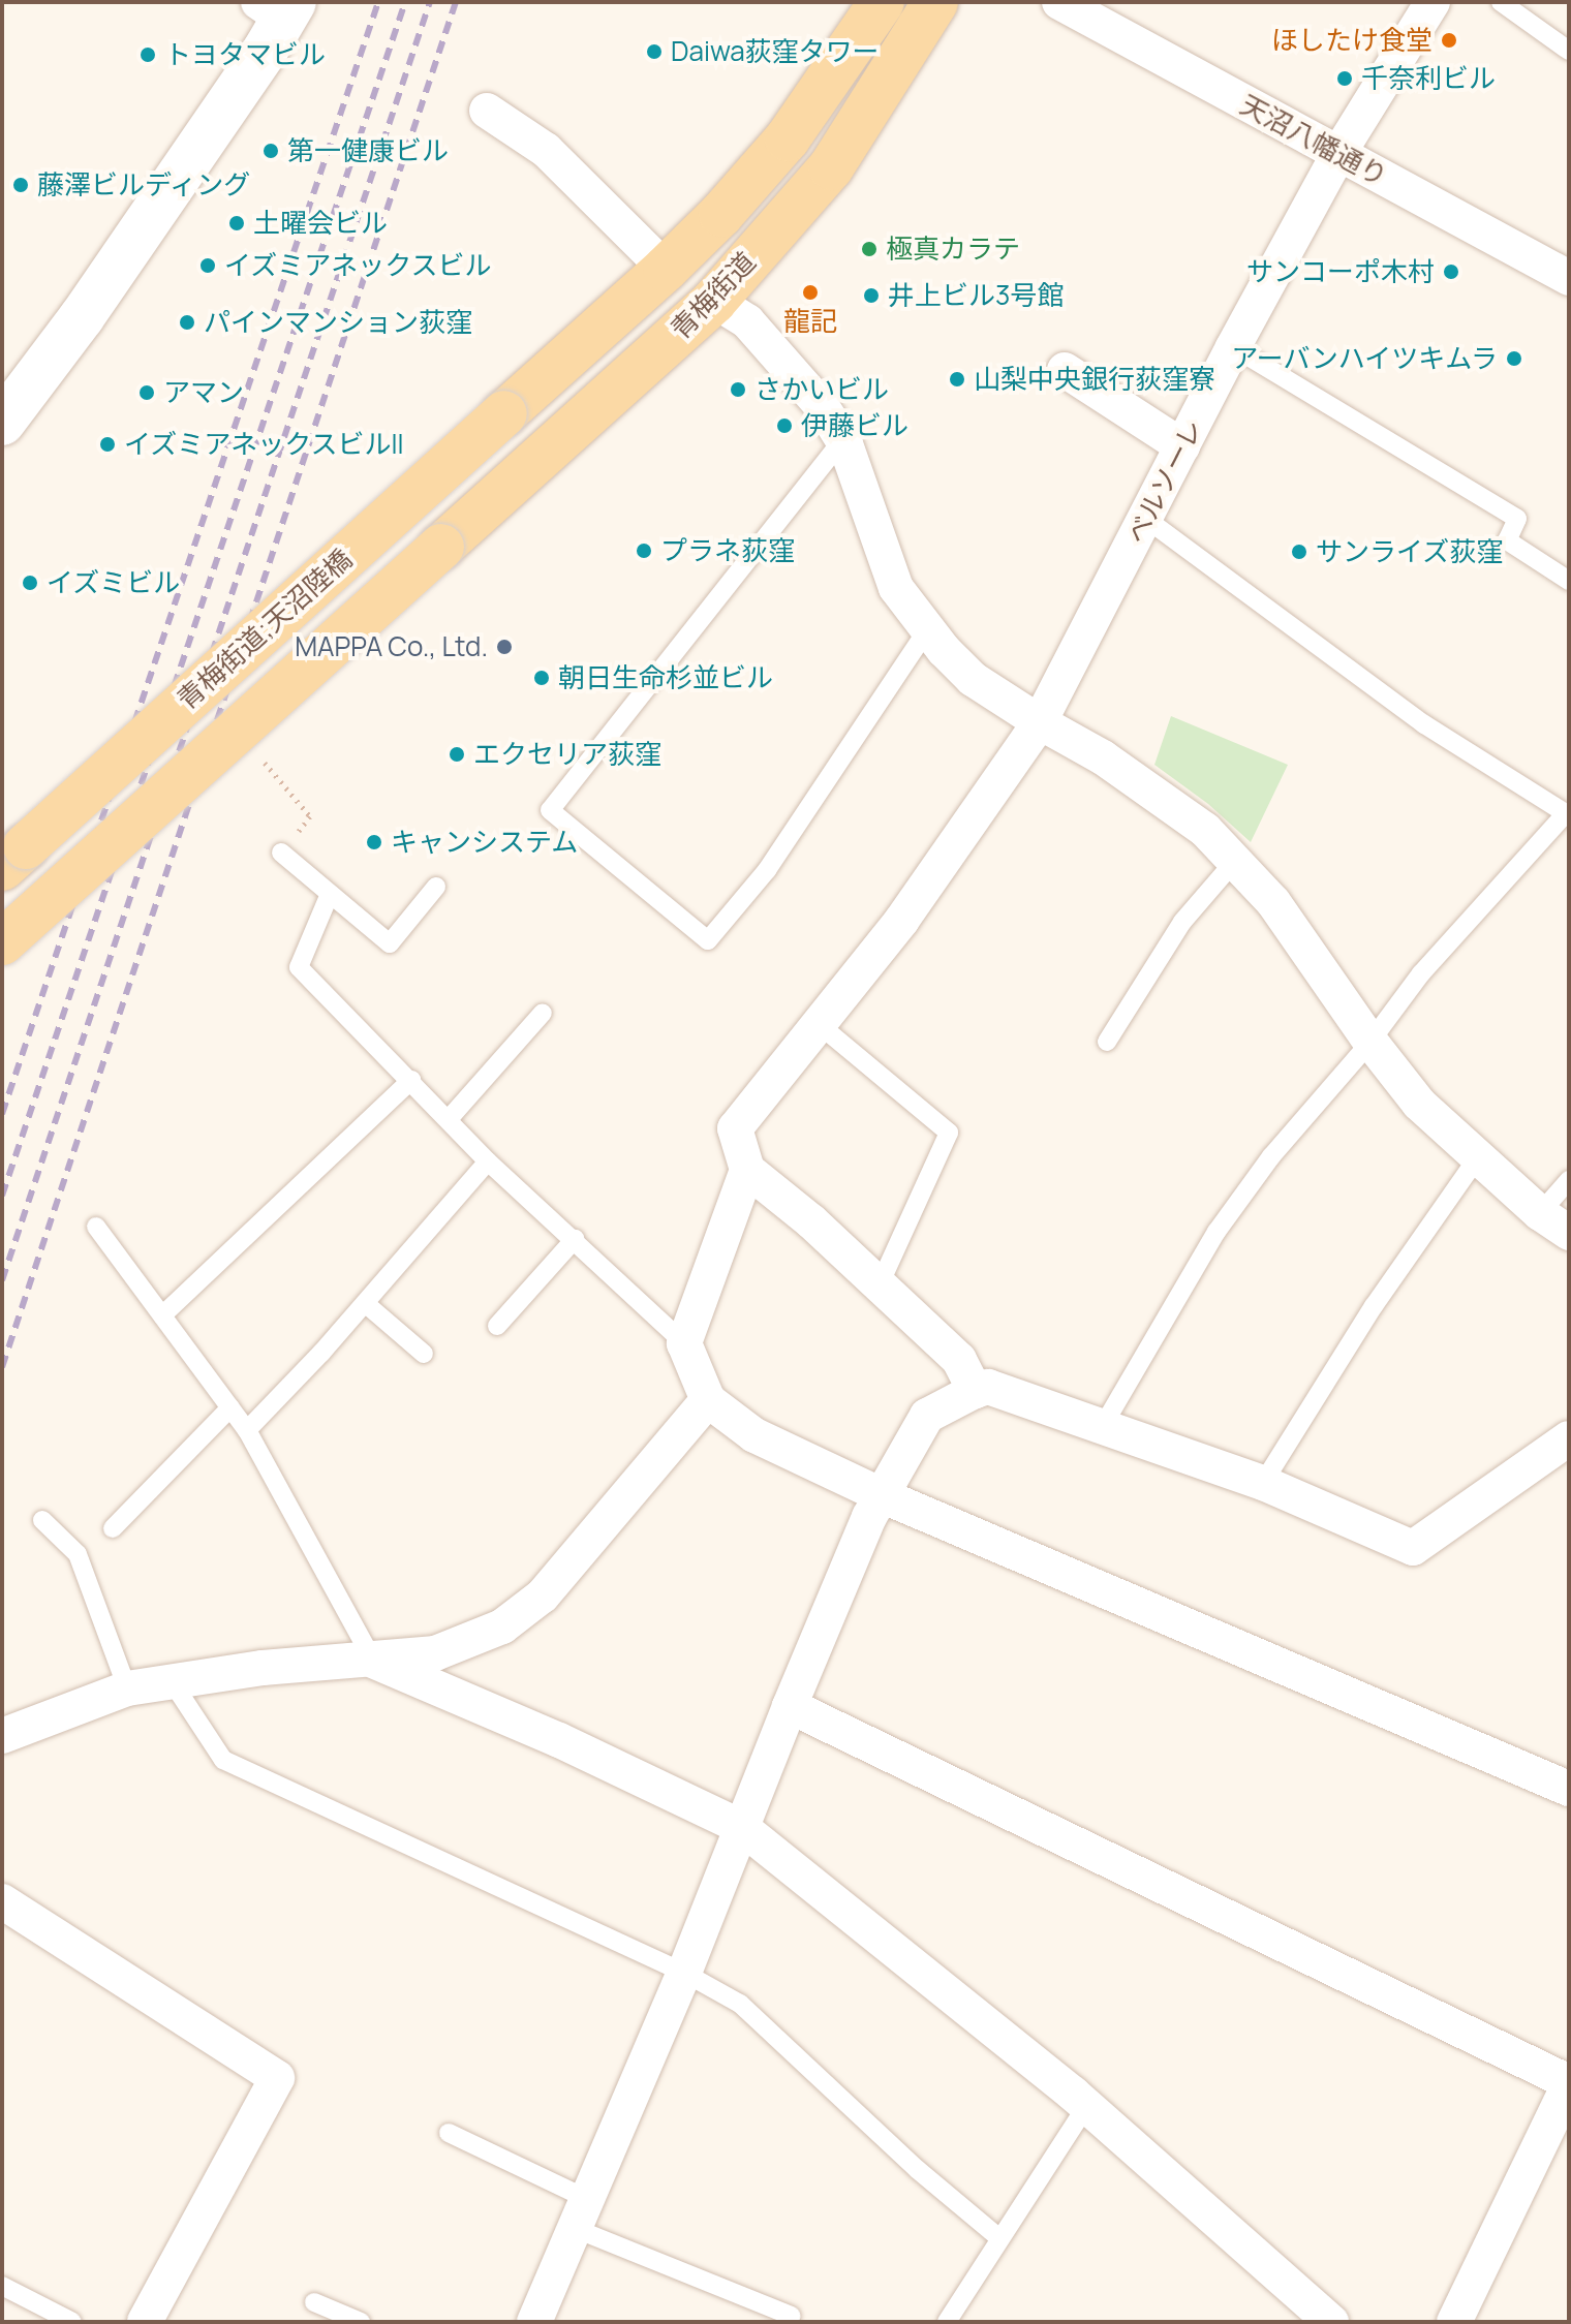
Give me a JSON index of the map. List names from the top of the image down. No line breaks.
{"streets":{"main road":["青梅街道","青梅街道;天沼陸橋"],"street":["天沼八幡通り","ベルソーレ"]},"crossings":[["天沼八幡通り","ベルソーレ"],["青梅街道","青梅街道;天沼陸橋"]],"places":["ほしたけ食堂","Daiwa荻窪タワー","トヨタマビル","千奈利ビル","第一健康ビル","藤澤ビルディング","土曜会ビル","極真カラテ","イズミアネックスビル","サンコーポ木村","龍記","井上ビル3号館","パインマンション荻窪","アーバンハイツキムラ","山梨中央銀行荻窪寮","さかいビル","アマン","伊藤ビル","イズミアネックスビルII","プラネ荻窪","サンライズ荻窪","イズミビル","MAPPA Co., Ltd.","朝日生命杉並ビル","エクセリア荻窪","キャンシステム"]}
